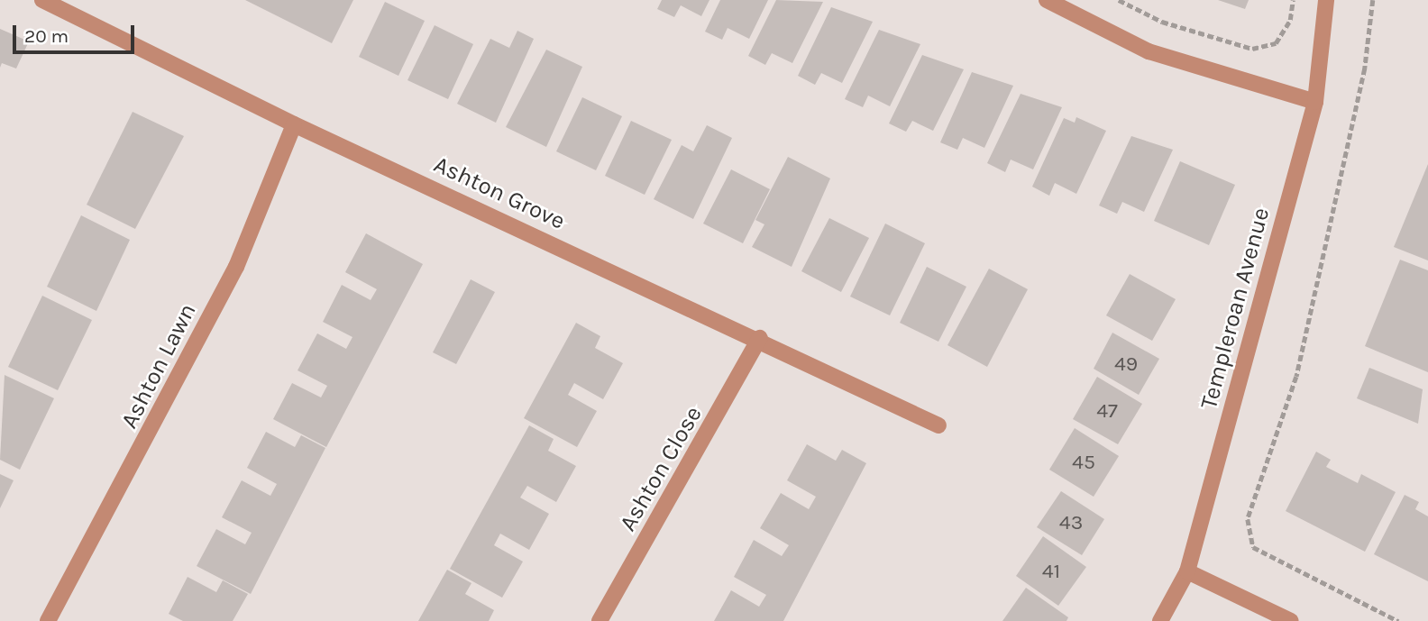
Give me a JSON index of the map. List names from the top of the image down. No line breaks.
{"streets":{"street":["Ashton Grove","Templeroan Avenue","Ashton Lawn","Ashton Close"]},"crossings":[["Ashton Grove","Ashton Lawn"],["Ashton Grove","Ashton Close"]],"house_numbers":["49","47","45","43","41"],"scale_bar":"20 m"}
